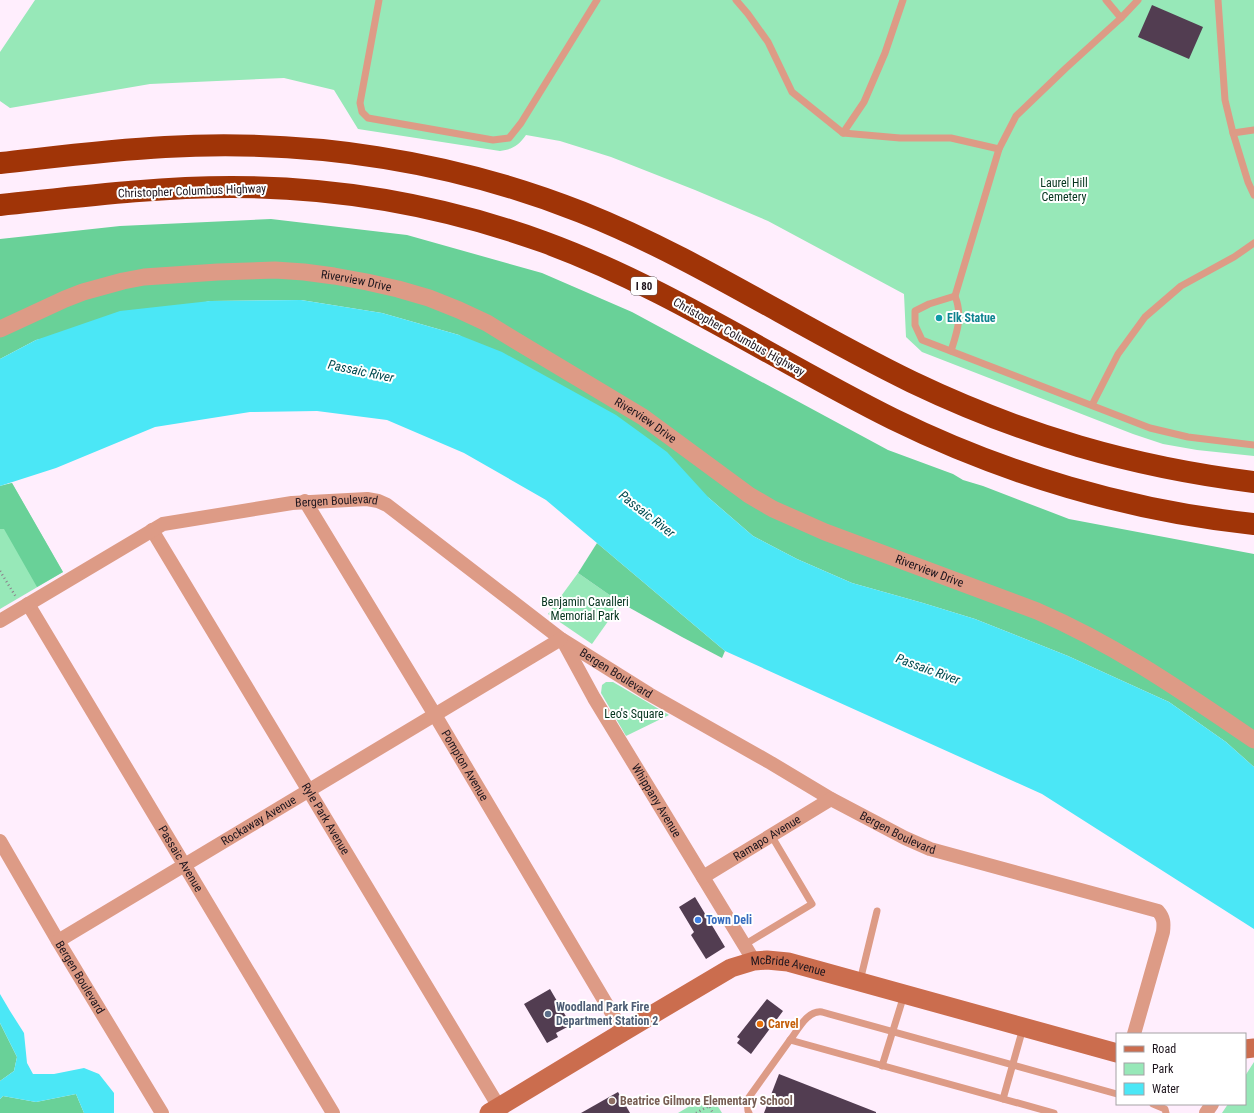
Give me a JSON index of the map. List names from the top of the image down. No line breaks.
{"streets":{"highway":["Christopher Columbus Highway","I 80"],"main road":["McBride Avenue"],"street":["Riverview Drive","Bergen Boulevard","Pompton Avenue","Whippany Avenue","Ryle Park Avenue","Rockaway Avenue","Ramapo Avenue","Passaic Avenue"]},"crossings":[["Bergen Boulevard","Pompton Avenue"],["Bergen Boulevard","Whippany Avenue"],["Bergen Boulevard","Ryle Park Avenue"],["Bergen Boulevard","Rockaway Avenue"],["Bergen Boulevard","Ramapo Avenue"],["Bergen Boulevard","Passaic Avenue"],["Pompton Avenue","Rockaway Avenue"],["Pompton Avenue","McBride Avenue"],["Whippany Avenue","Rockaway Avenue"],["Whippany Avenue","Ramapo Avenue"],["Whippany Avenue","McBride Avenue"],["Ryle Park Avenue","Rockaway Avenue"],["Ryle Park Avenue","McBride Avenue"],["Rockaway Avenue","Passaic Avenue"]],"water":["Passaic River"],"parks":["Laurel Hill Cemetery","Benjamin Cavalleri Memorial Park","Leo's Square"],"places":["Elk Statue","Town Deli","Woodland Park Fire Department Station 2","Carvel","Beatrice Gilmore Elementary School"],"legend":["Road","Park","Water"]}
